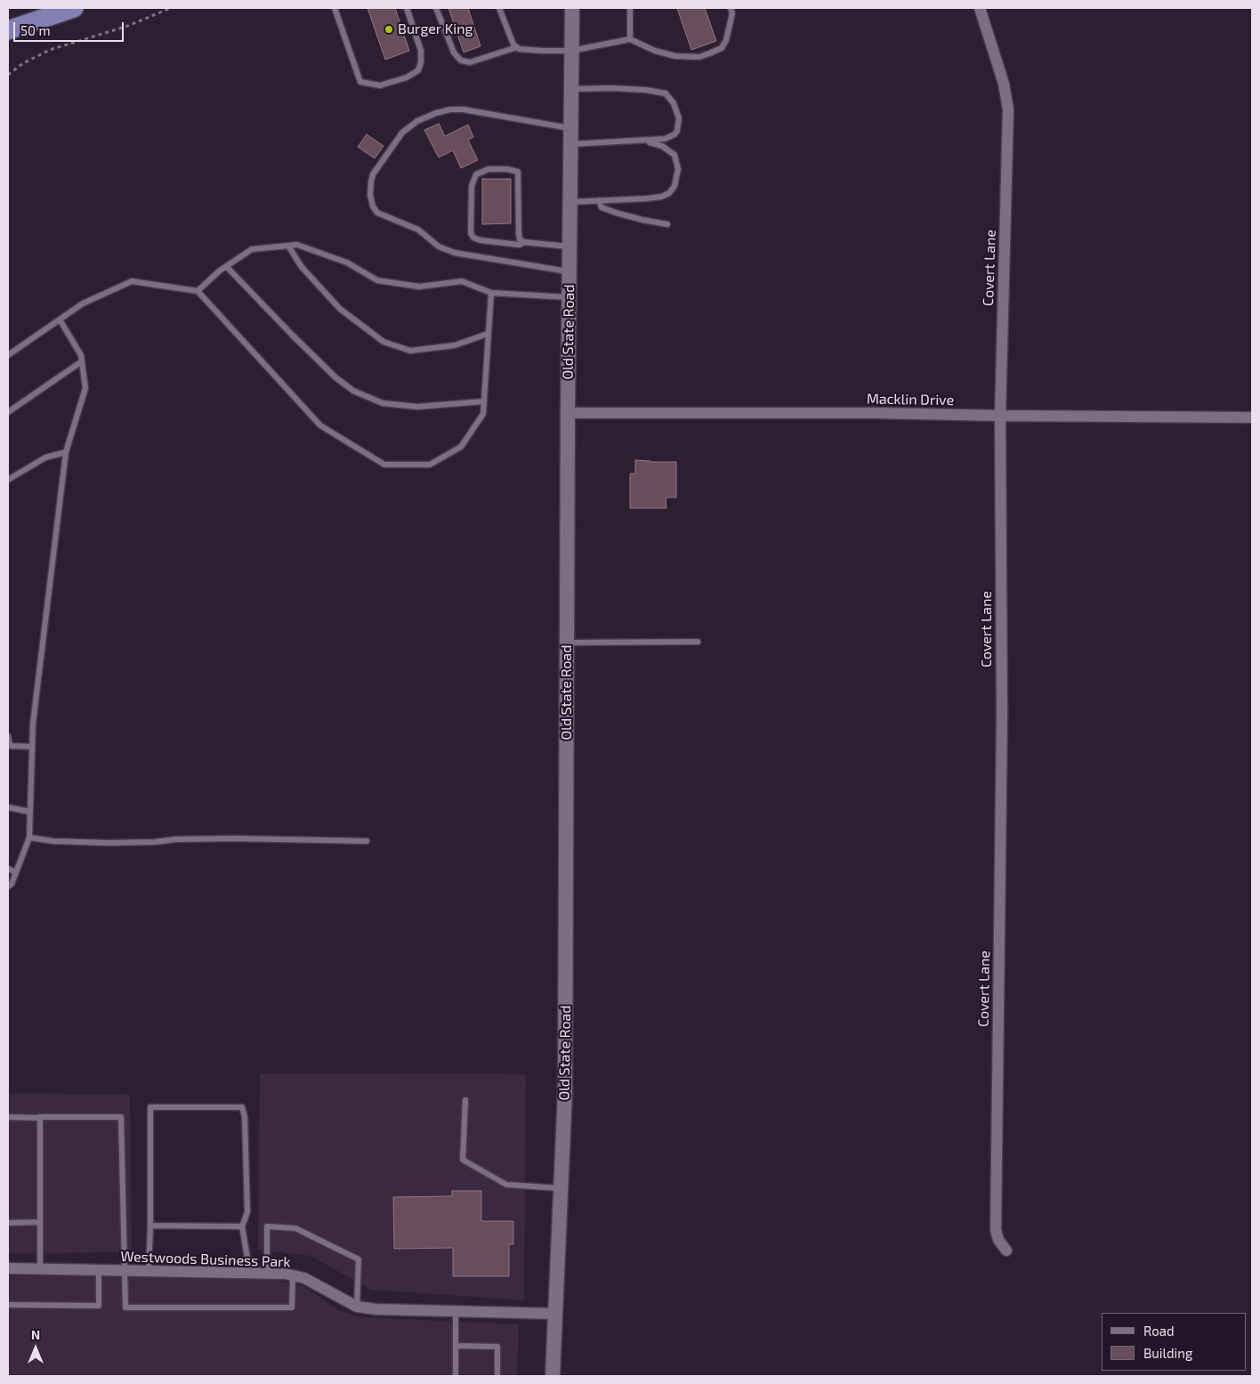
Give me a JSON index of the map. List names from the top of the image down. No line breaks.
{"streets":{"street":["Covert Lane","Old State Road","Macklin Drive","Westwoods Business Park"]},"crossings":[["Covert Lane","Macklin Drive"],["Old State Road","Macklin Drive"],["Old State Road","Westwoods Business Park"]],"places":["Burger King"],"legend":["Road","Building"],"scale_bar":"50 m","north":"top"}
